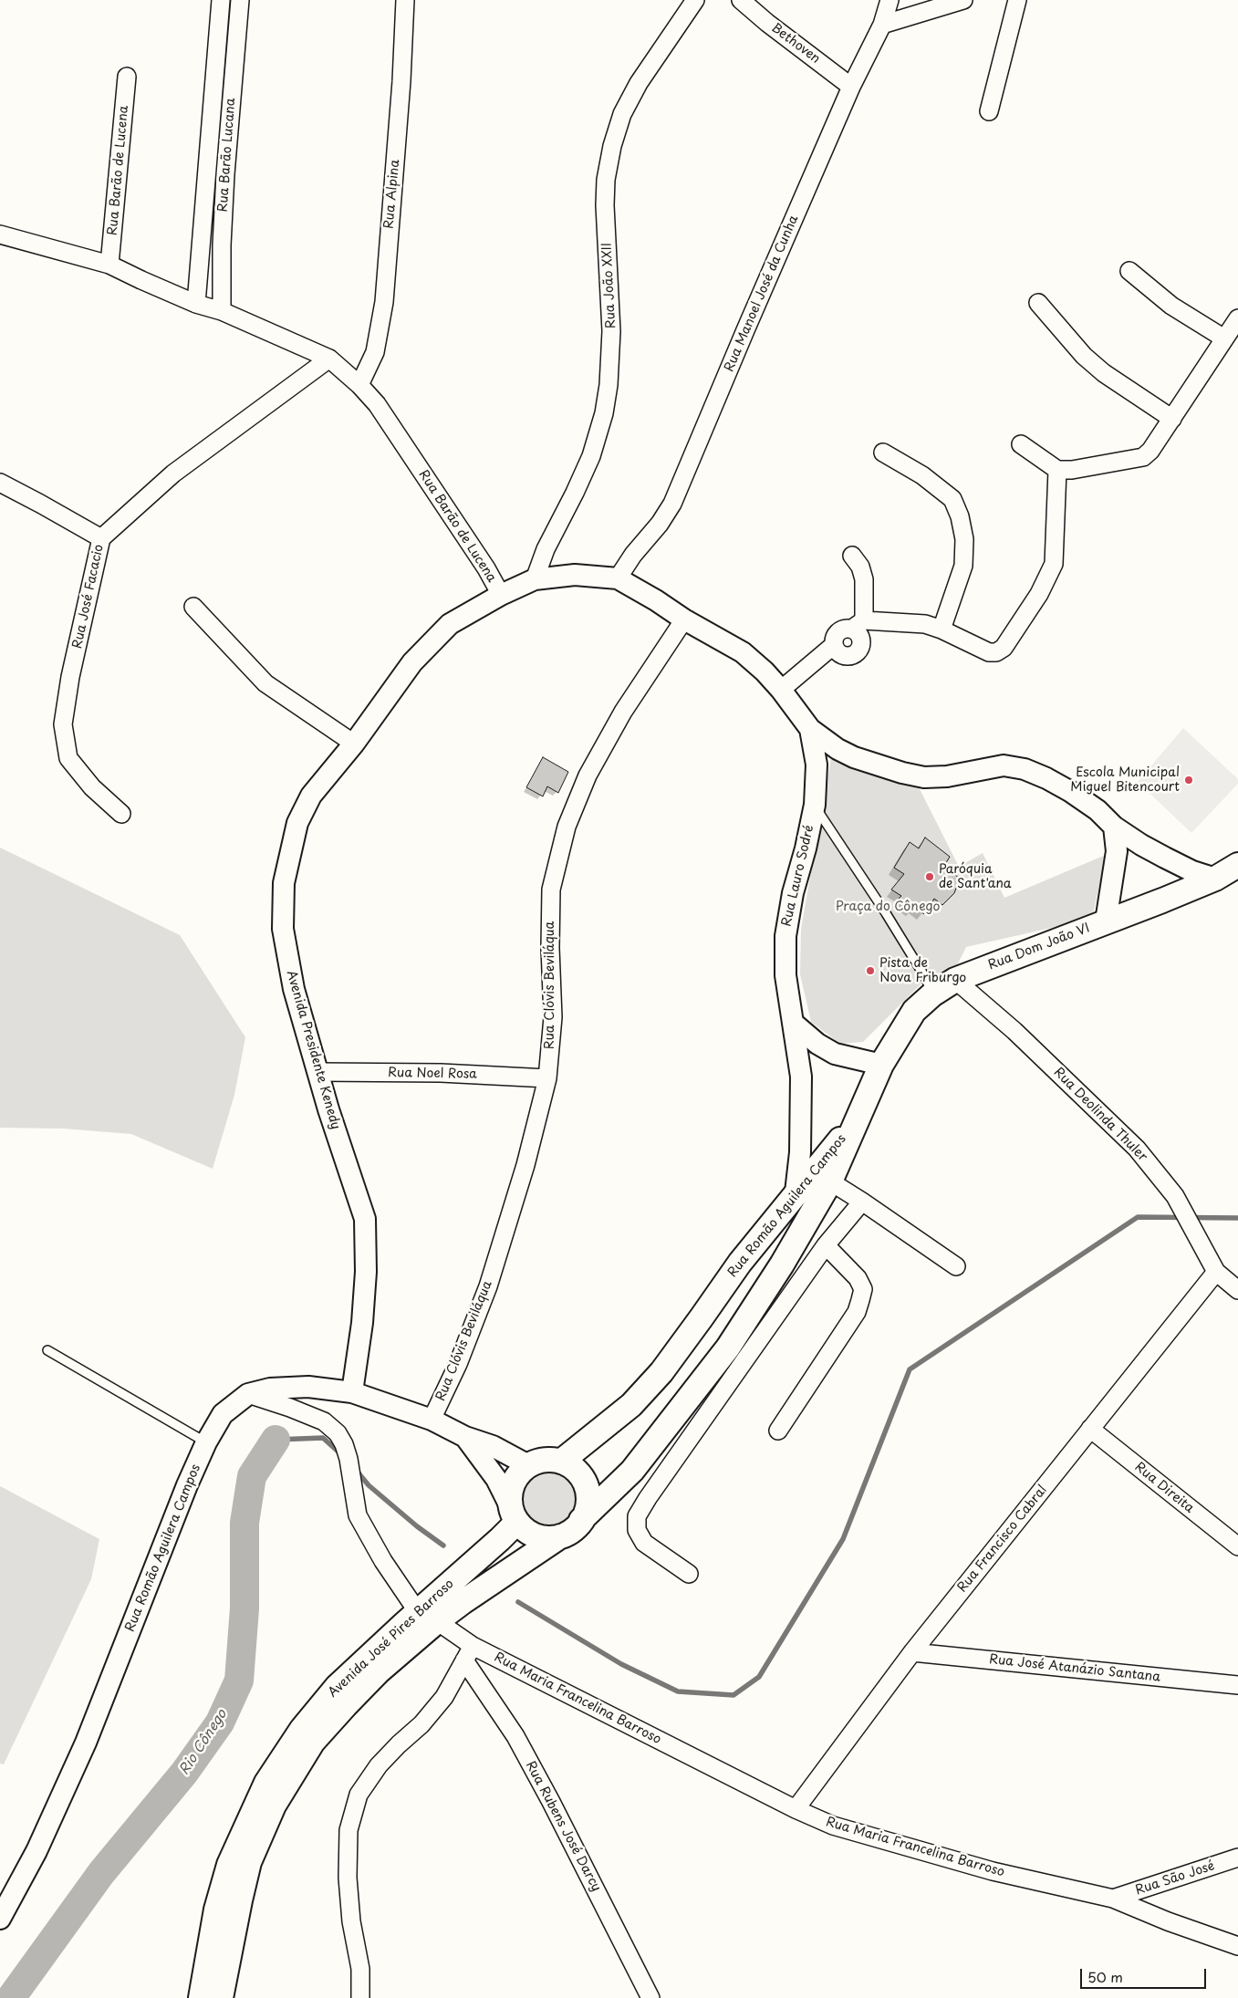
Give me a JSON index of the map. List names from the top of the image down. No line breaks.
{"streets":{"main road":["Rua Dom João VI","Rua Romão Aguilera Campos","Avenida José Pires Barroso"],"street":["Bethoven","Rua Barão Lucana","Rua Barão de Lucena","Rua Alpina","Rua João XXII","Rua Manoel José da Cunha","Rua José Facacio","Rua Lauro Sodré","Rua Clóvis Beviláqua","Avenida Presidente Kenedy","Rua Noel Rosa","Rua Deolinda Thuler","Rua Direita","Rua Francisco Cabral","Rua José Atanázio Santana","Rua Maria Francelina Barroso","Rua Rubens José Darcy","Rua São José"]},"crossings":[["Bethoven","Rua Manoel José da Cunha"],["Rua Barão Lucana","Rua Barão de Lucena"],["Rua Barão de Lucena","Rua Alpina"],["Rua Barão de Lucena","Rua João XXII"],["Rua Barão de Lucena","Rua Manoel José da Cunha"],["Rua Barão de Lucena","Rua José Facacio"],["Rua Barão de Lucena","Rua Lauro Sodré"],["Rua Barão de Lucena","Rua Clóvis Beviláqua"],["Rua Barão de Lucena","Avenida Presidente Kenedy"],["Rua Lauro Sodré","Rua Romão Aguilera Campos"],["Rua Dom João VI","Rua Deolinda Thuler"],["Rua Dom João VI","Rua Romão Aguilera Campos"],["Rua Clóvis Beviláqua","Rua Noel Rosa"],["Rua Clóvis Beviláqua","Rua Romão Aguilera Campos"],["Avenida Presidente Kenedy","Rua Noel Rosa"],["Avenida Presidente Kenedy","Rua Romão Aguilera Campos"],["Rua Deolinda Thuler","Rua Francisco Cabral"],["Rua Romão Aguilera Campos","Avenida José Pires Barroso"],["Rua Direita","Rua Francisco Cabral"],["Rua Francisco Cabral","Rua José Atanázio Santana"],["Rua Francisco Cabral","Rua Maria Francelina Barroso"],["Avenida José Pires Barroso","Rua Maria Francelina Barroso"],["Rua Maria Francelina Barroso","Rua Rubens José Darcy"],["Rua Maria Francelina Barroso","Rua São José"]],"water":["Rio Cônego"],"parks":["Praça do Cônego"],"places":["Escola Municipal Miguel Bitencourt","Paróquia de Sant'ana","Pista de Nova Friburgo"],"scale_bar":"50 m"}
